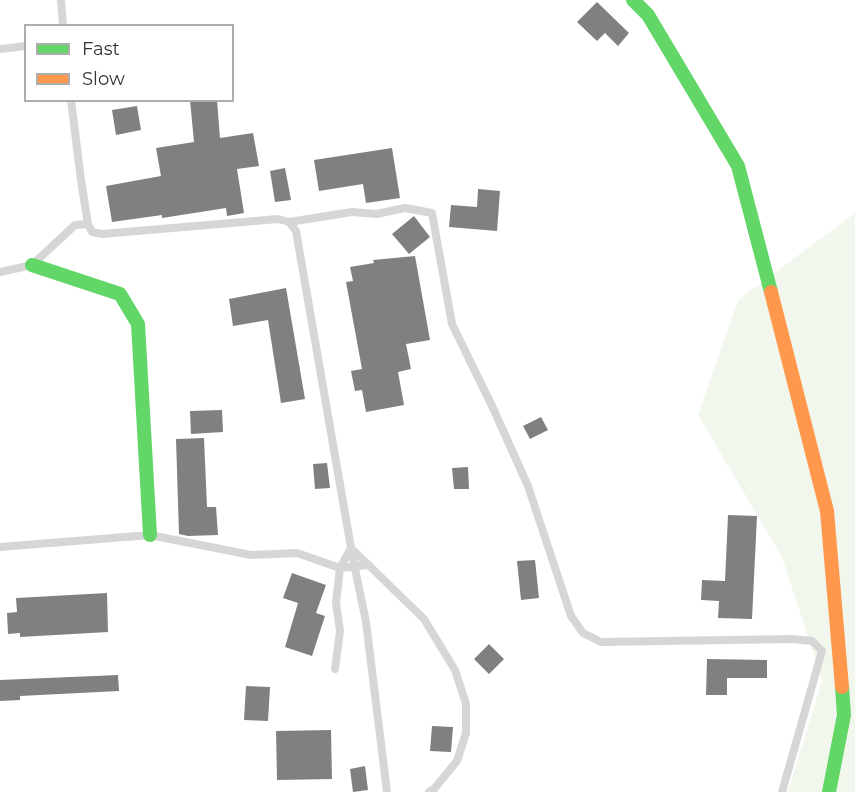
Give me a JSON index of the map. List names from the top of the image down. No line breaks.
{"legend":["Fast","Slow"]}
